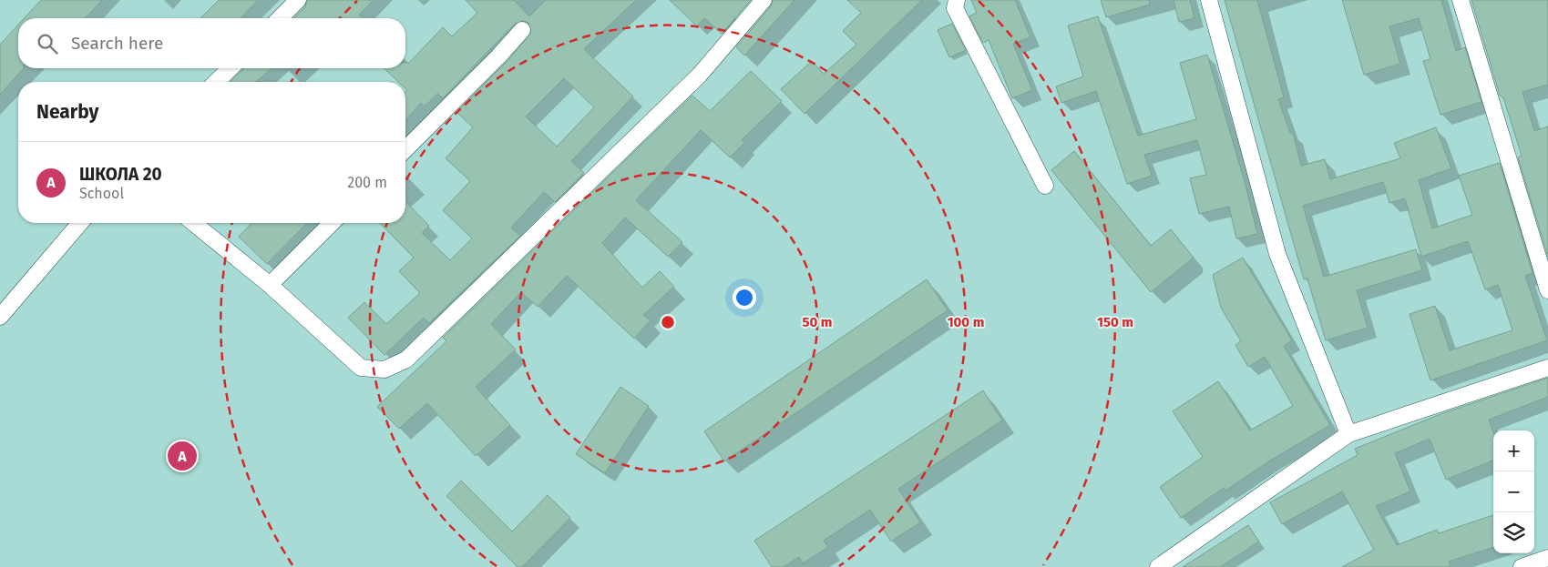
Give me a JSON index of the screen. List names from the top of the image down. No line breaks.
{"page":{"search":"Search here","heading":"Nearby","list":[{"mark":"A","name":"ШКОЛА 20","note":"School","value":"200 m"}],"map_buttons":["+","−"],"pins":"A"},"rings":["50 m","100 m","150 m"]}
